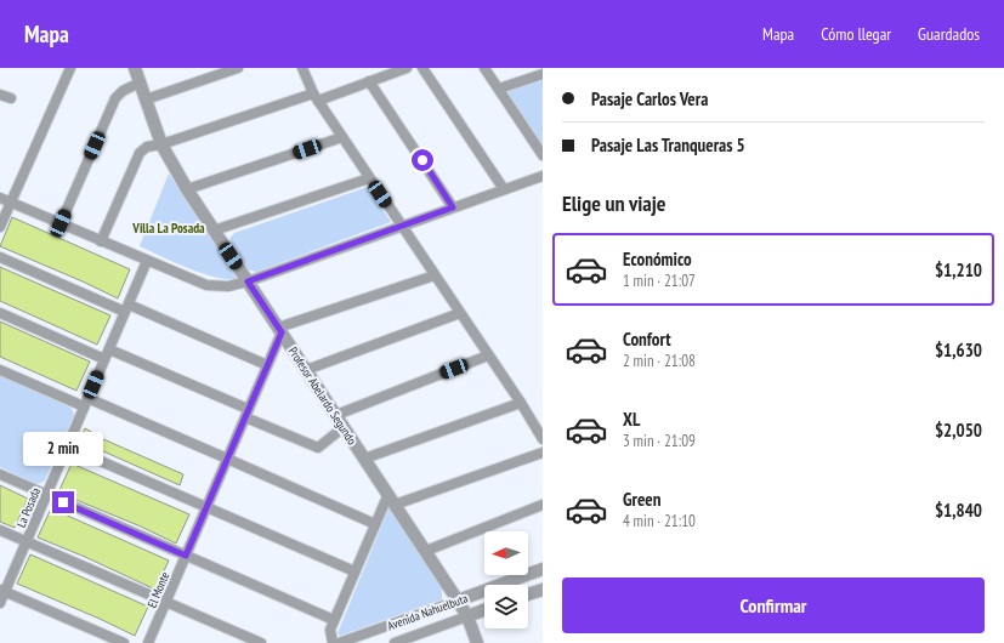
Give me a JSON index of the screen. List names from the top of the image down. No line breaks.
{"streets":{"street":["Profesor Abelardo Segundo","La Posada","El Monte","Avenida Nahuelbuta"]},"crossings":[["Profesor Abelardo Segundo","El Monte"],["Profesor Abelardo Segundo","Avenida Nahuelbuta"]],"districts":["Villa La Posada"],"north":"left","page":{"header":"Mapa","nav":["Mapa","Cómo llegar","Guardados"],"banner":["Pasaje Carlos Vera","Pasaje Las Tranqueras 5"],"heading":"Elige un viaje","list":[{"name":"Económico","note":"1 min · 21:07","value":"$1,210"},{"name":"Confort","note":"2 min · 21:08","value":"$1,630"},{"name":"XL","note":"3 min · 21:09","value":"$2,050"},{"name":"Green","note":"4 min · 21:10","value":"$1,840"}],"bubble":"2 min","buttons":"Confirmar"}}
